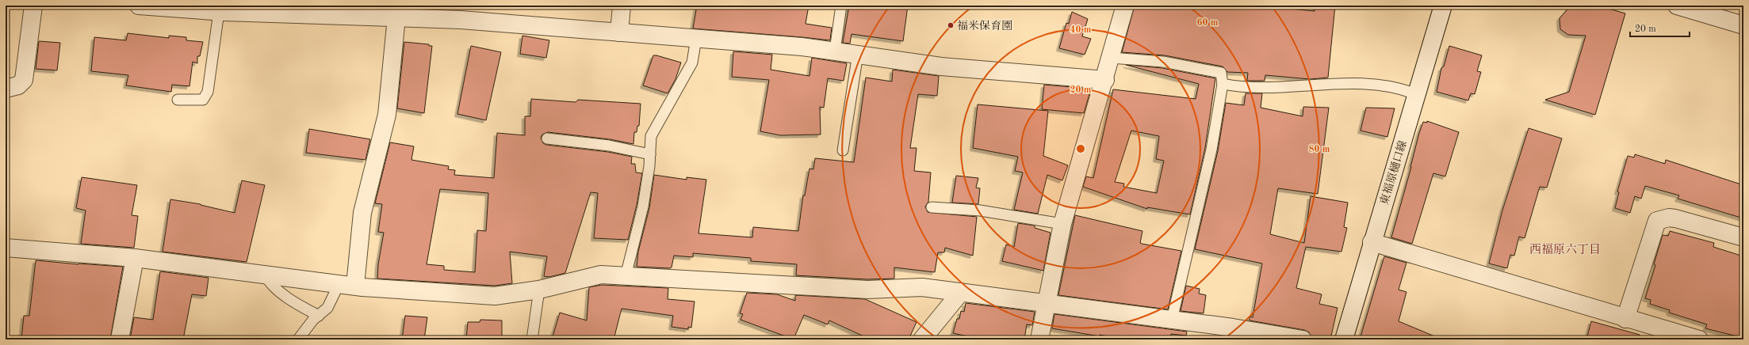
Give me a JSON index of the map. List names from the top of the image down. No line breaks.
{"streets":{"street":["東福原樋口線"]},"districts":["西福原六丁目"],"places":["福米保育園"],"scale_bar":"20 m","rings":["60 m","40 m","20 m","80 m"]}
